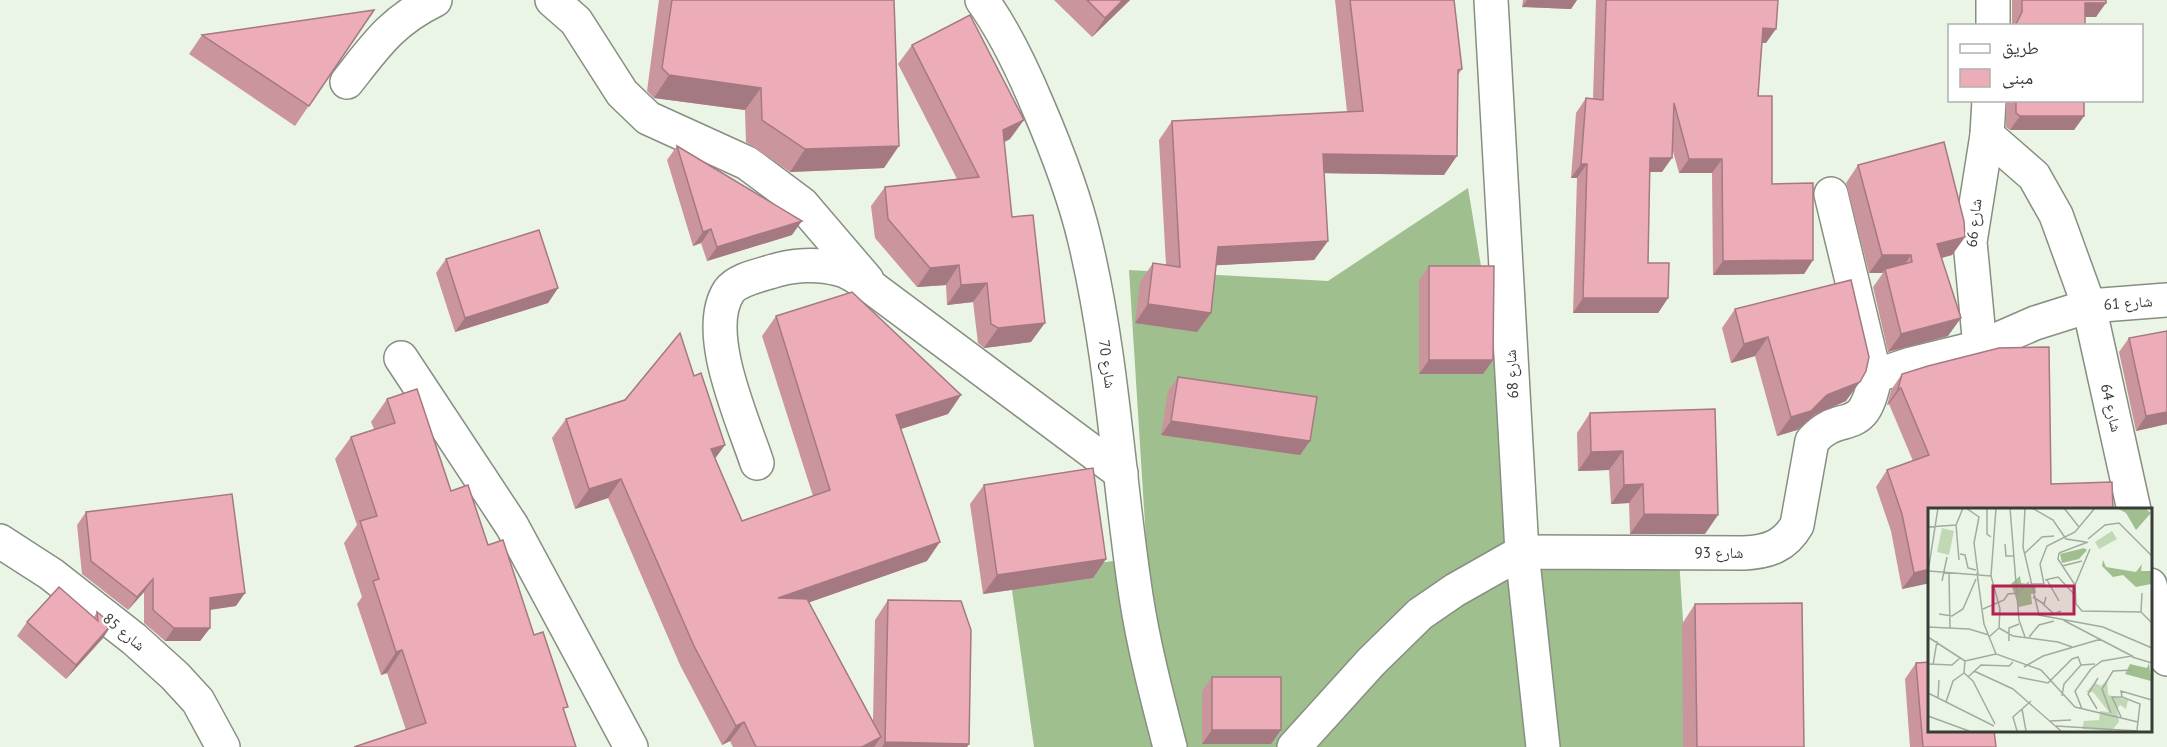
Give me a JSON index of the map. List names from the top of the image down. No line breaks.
{"streets":{"street":["شارع 66","شارع 61","شارع 70","شارع 68","شارع 64","شارع 93","شارع 85"]},"crossings":[["شارع 61","شارع 64"],["شارع 68","شارع 93"]],"legend":["طريق","مبنى"]}
